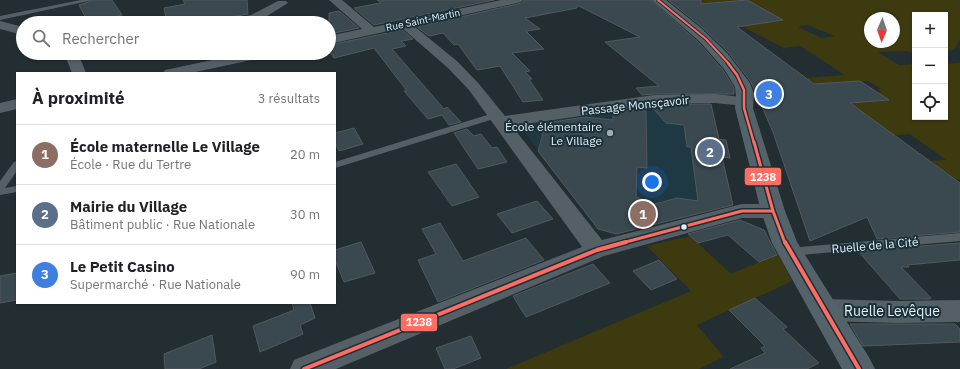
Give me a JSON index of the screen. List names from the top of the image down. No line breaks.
{"streets":{"street":["Rue Saint-Martin","Passage Monsçavoir","Ruelle Levêque"],"lane":["Ruelle de la Cité"]},"places":["École élémentaire Le Village"],"lines":["transit line 1238"],"north":"bottom","page":{"map_buttons":["+","−"],"search":"Rechercher","heading":["À proximité","3 résultats"],"pins":["3","2","1"],"list":[{"mark":"1","name":"École maternelle Le Village","note":"École · Rue du Tertre","value":"20 m"},{"mark":"2","name":"Mairie du Village","note":"Bâtiment public · Rue Nationale","value":"30 m"},{"mark":"3","name":"Le Petit Casino","note":"Supermarché · Rue Nationale","value":"90 m"}]}}
